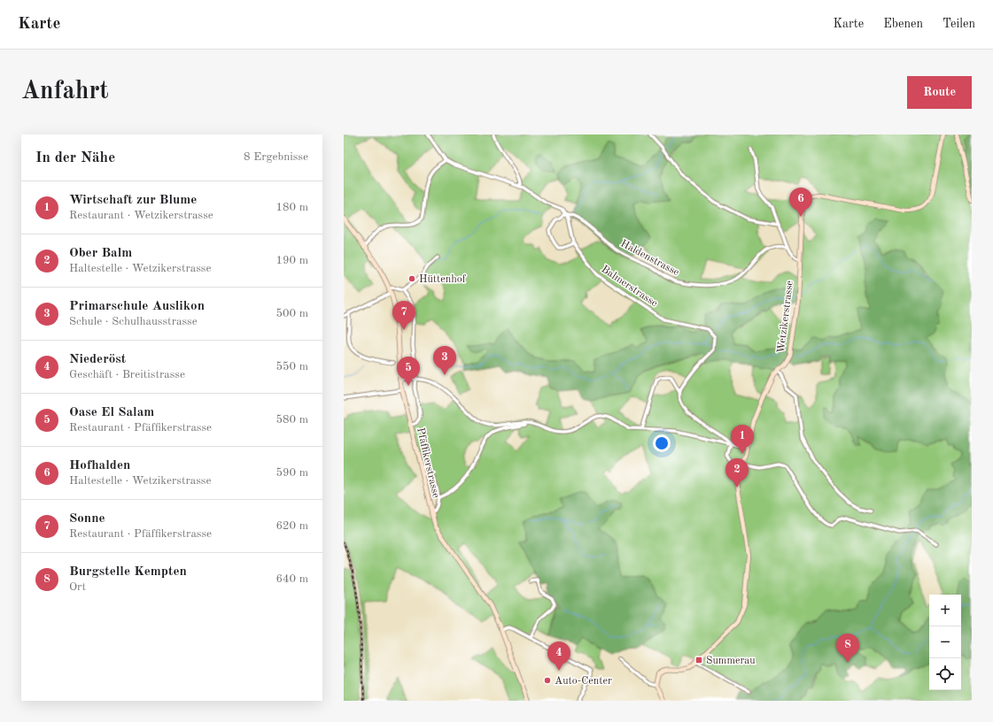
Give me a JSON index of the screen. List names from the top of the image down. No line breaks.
{"streets":{"street":["Haldenstrasse","Balmerstrasse","Wetzikerstrasse","Pfäffikerstrasse"]},"crossings":[["Haldenstrasse","Balmerstrasse"]],"places":{"other":["Hüttenhof","Auto-Center"],"transit":["Summerau"]},"page":{"header":"Karte","nav":["Karte","Ebenen","Teilen"],"buttons":"Route","title":"Anfahrt","heading":["In der Nähe","8 Ergebnisse"],"list":[{"mark":"1","name":"Wirtschaft zur Blume","note":"Restaurant · Wetzikerstrasse","value":"180 m"},{"mark":"2","name":"Ober Balm","note":"Haltestelle · Wetzikerstrasse","value":"190 m"},{"mark":"3","name":"Primarschule Auslikon","note":"Schule · Schulhausstrasse","value":"500 m"},{"mark":"4","name":"Niederöst","note":"Geschäft · Breitistrasse","value":"550 m"},{"mark":"5","name":"Oase El Salam","note":"Restaurant · Pfäffikerstrasse","value":"580 m"},{"mark":"6","name":"Hofhalden","note":"Haltestelle · Wetzikerstrasse","value":"590 m"},{"mark":"7","name":"Sonne","note":"Restaurant · Pfäffikerstrasse","value":"620 m"},{"mark":"8","name":"Burgstelle Kempten","note":"Ort","value":"640 m"}],"pins":["6","7","3","5","1","2","8","4"],"map_buttons":["+","−"]}}
